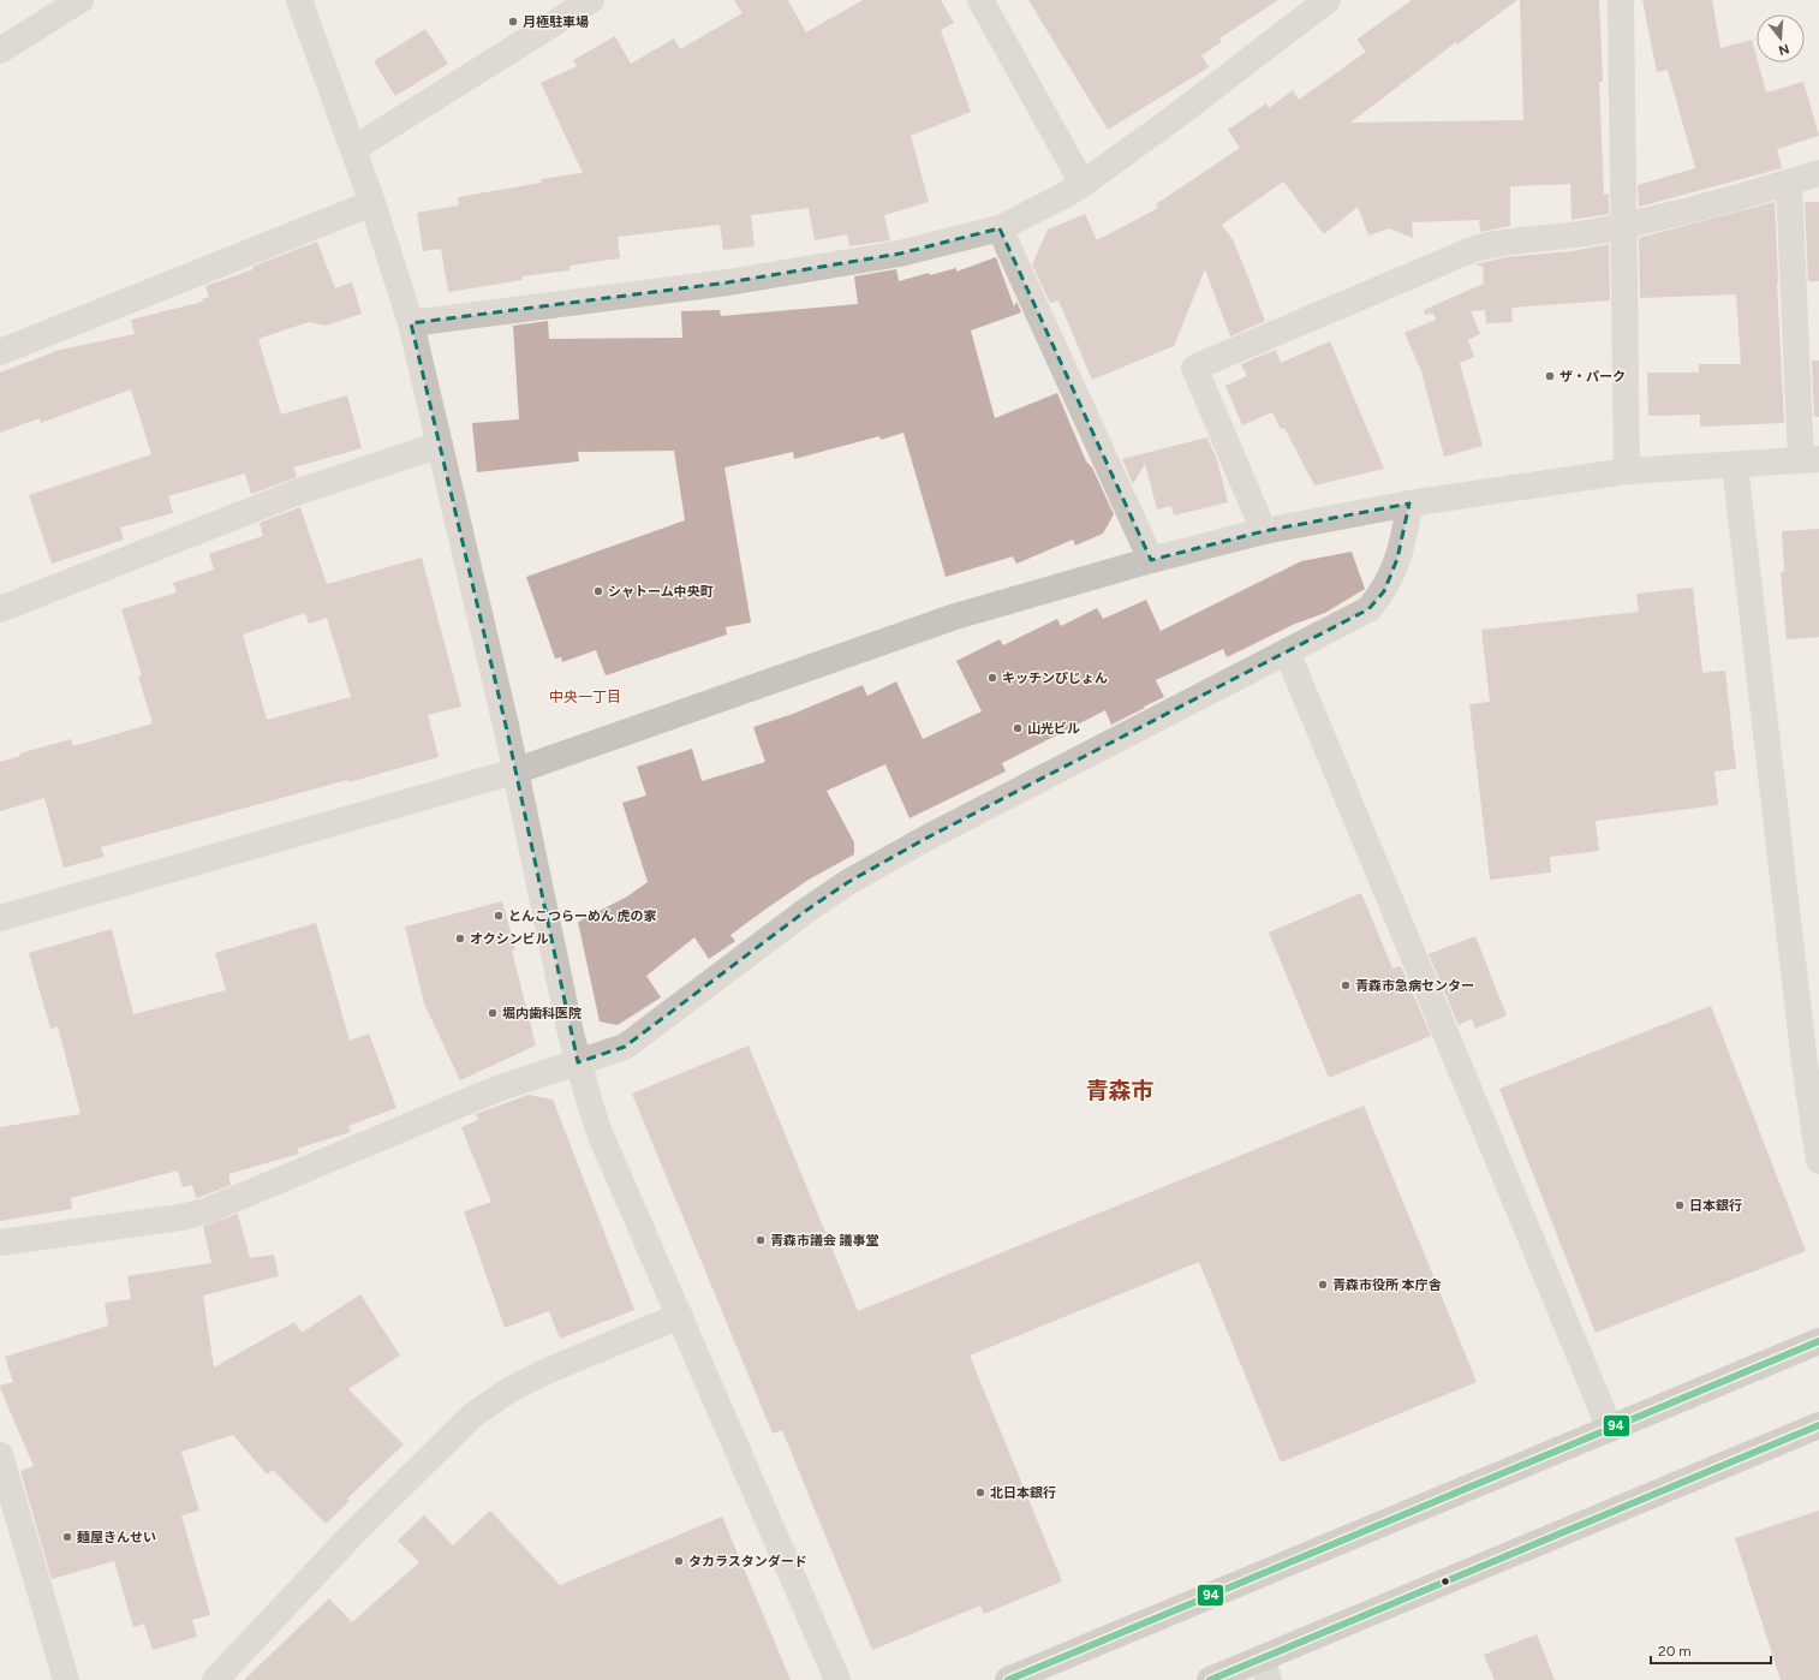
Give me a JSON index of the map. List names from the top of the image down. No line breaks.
{"districts":["中央一丁目","青森市"],"places":["月極駐車場","ザ・パーク","シャトーム中央町","キッチンぴじょん","山光ビル","とんこつらーめん 虎の家","オクシンビル","青森市急病センター","堀内歯科医院","日本銀行","青森市議会 議事堂","青森市役所 本庁舎","北日本銀行","麺屋きんせい","タカラスタンダード"],"lines":["transit line 94"],"scale_bar":"20 m","north":"bottom"}
